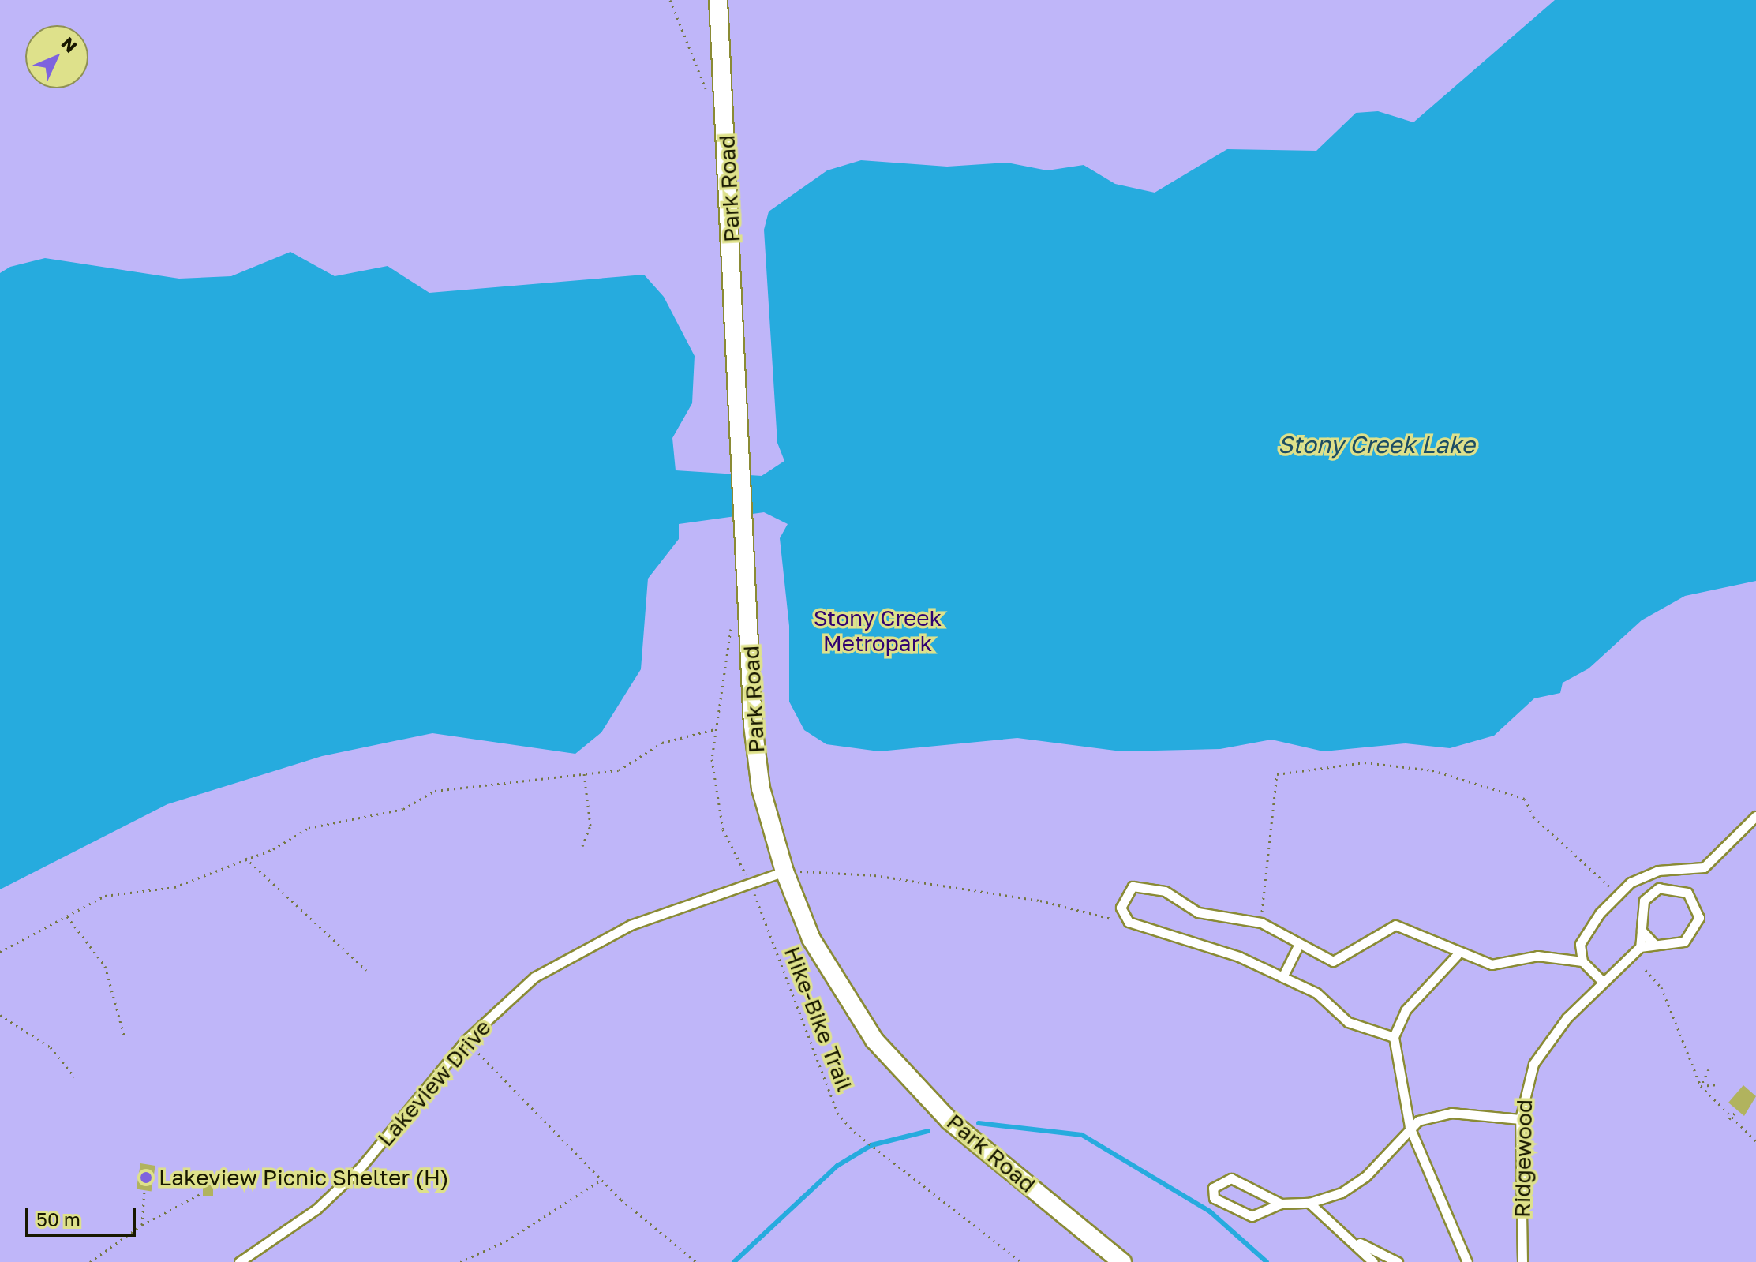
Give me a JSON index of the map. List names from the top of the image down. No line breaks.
{"streets":{"street":["Park Road"],"lane":["Lakeview Drive","Ridgewood"],"path":["Hike-Bike Trail"]},"crossings":[["Park Road","Lakeview Drive"]],"water":["Stony Creek Lake"],"parks":["Stony Creek Metropark"],"places":["Lakeview Picnic Shelter (H)"],"scale_bar":"50 m","north":"top right"}
